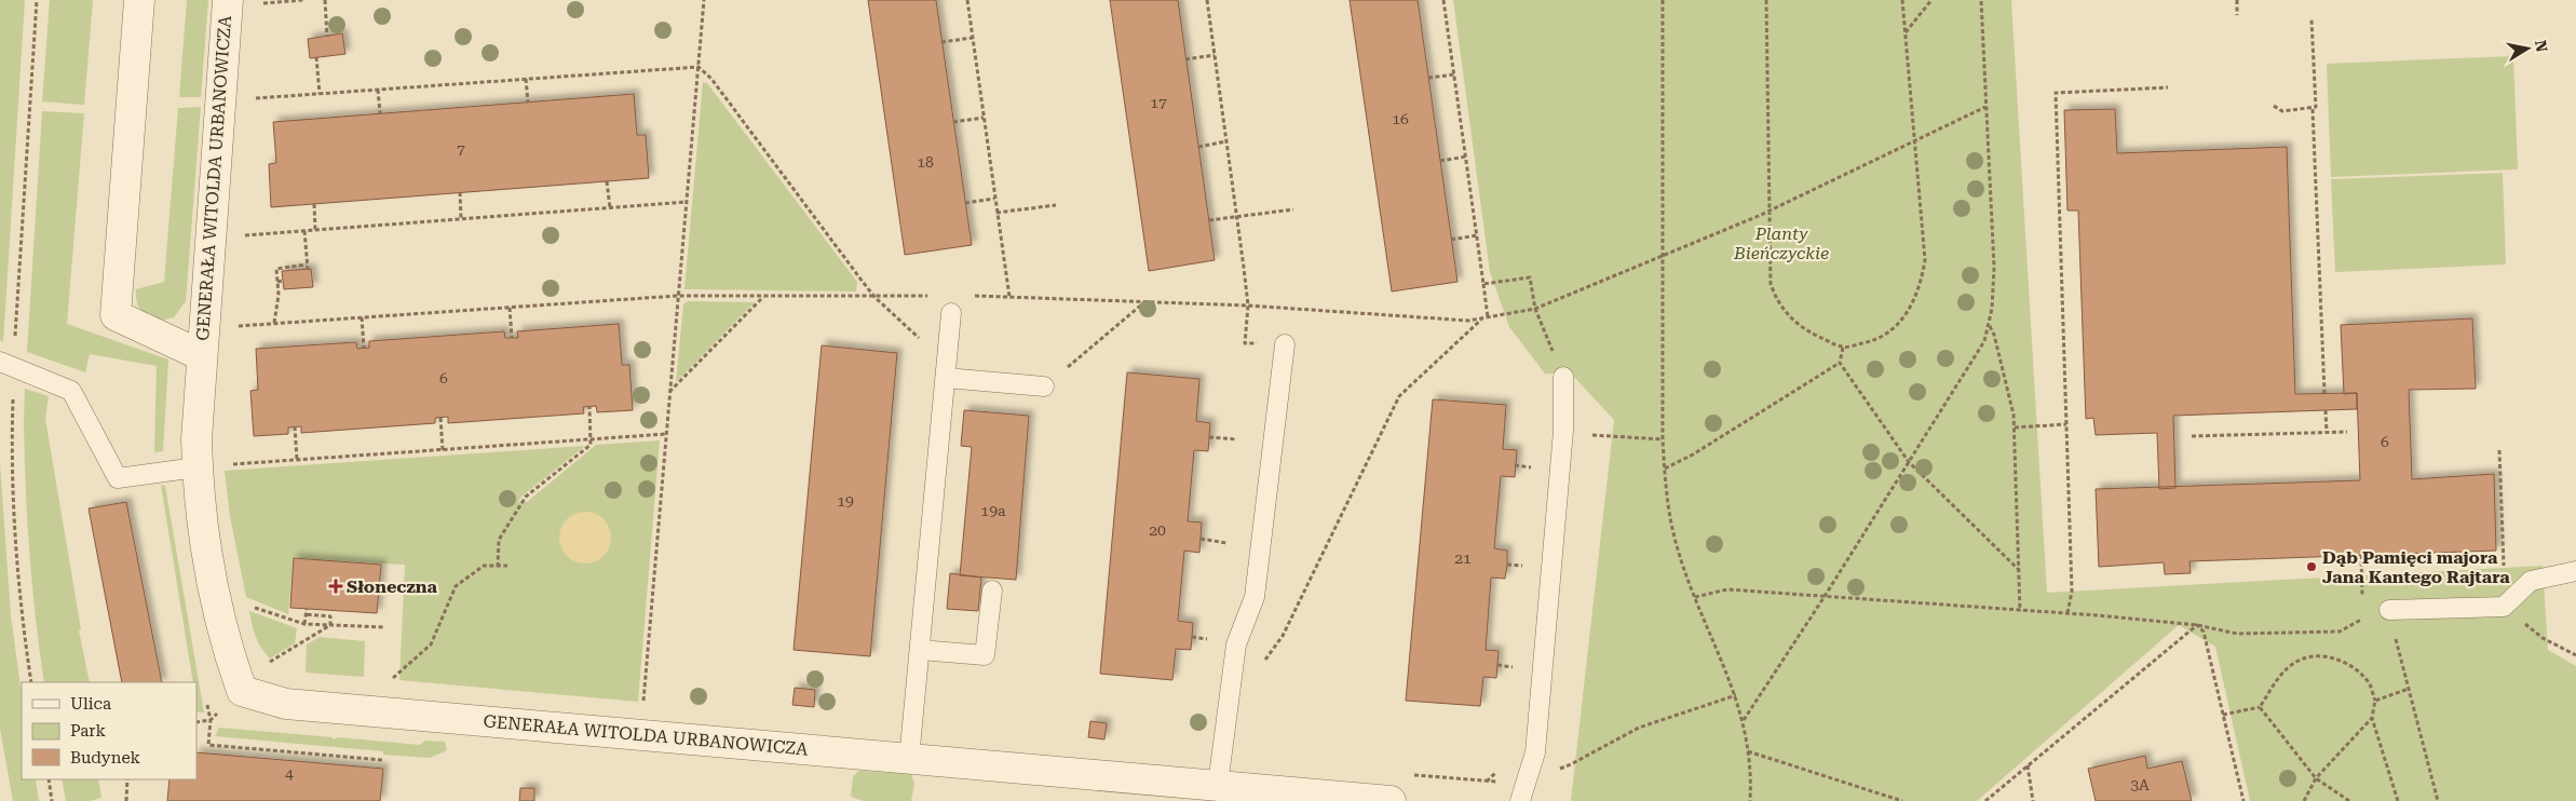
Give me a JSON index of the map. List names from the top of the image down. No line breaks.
{"streets":{"street":["GENERAŁA WITOLDA URBANOWICZA"]},"parks":["Planty Bieńczyckie"],"places":{"other":["Dąb Pamięci majora Jana Kantego Rajtara"],"health":["Słoneczna"]},"house_numbers":["17","16","7","18","6","6","19","19a","20","21","4","3A"],"legend":["Ulica","Park","Budynek"],"north":"right"}
